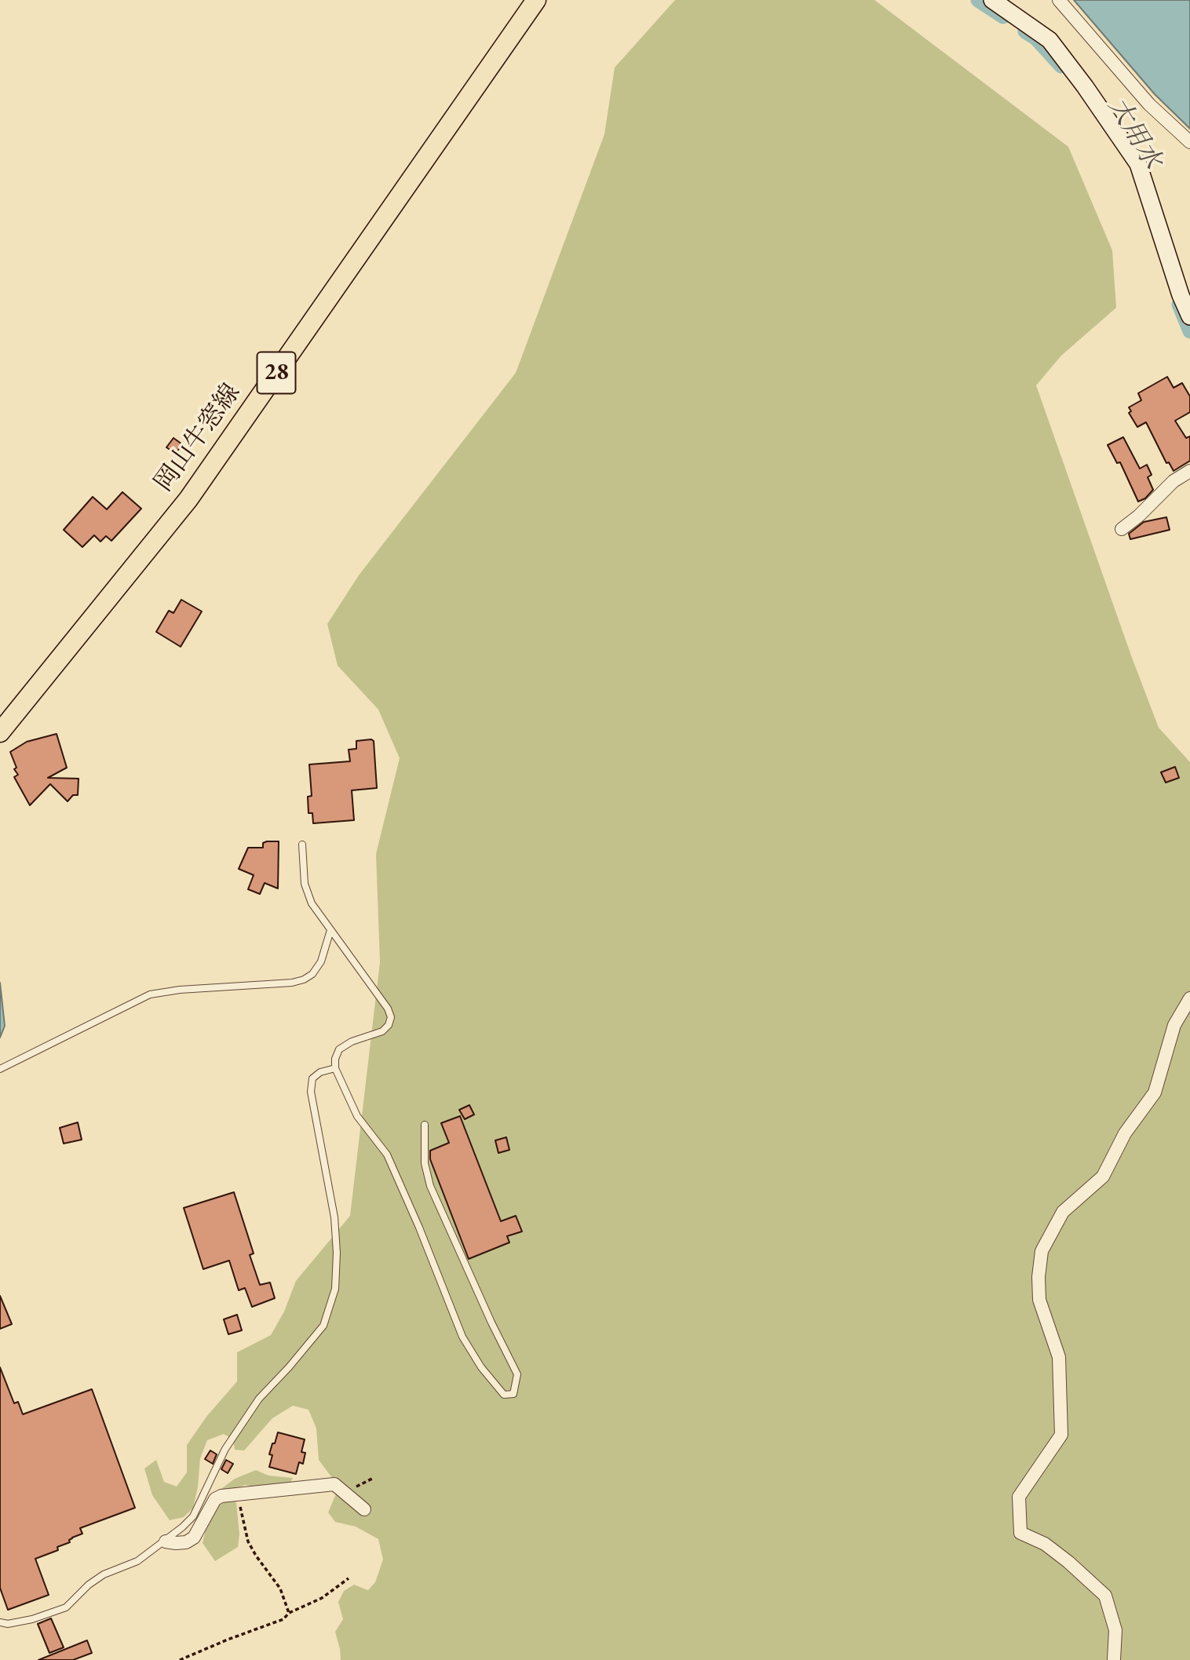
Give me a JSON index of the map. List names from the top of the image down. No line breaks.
{"streets":{"main road":["28","岡山牛窓線"]},"water":["大用水"]}
